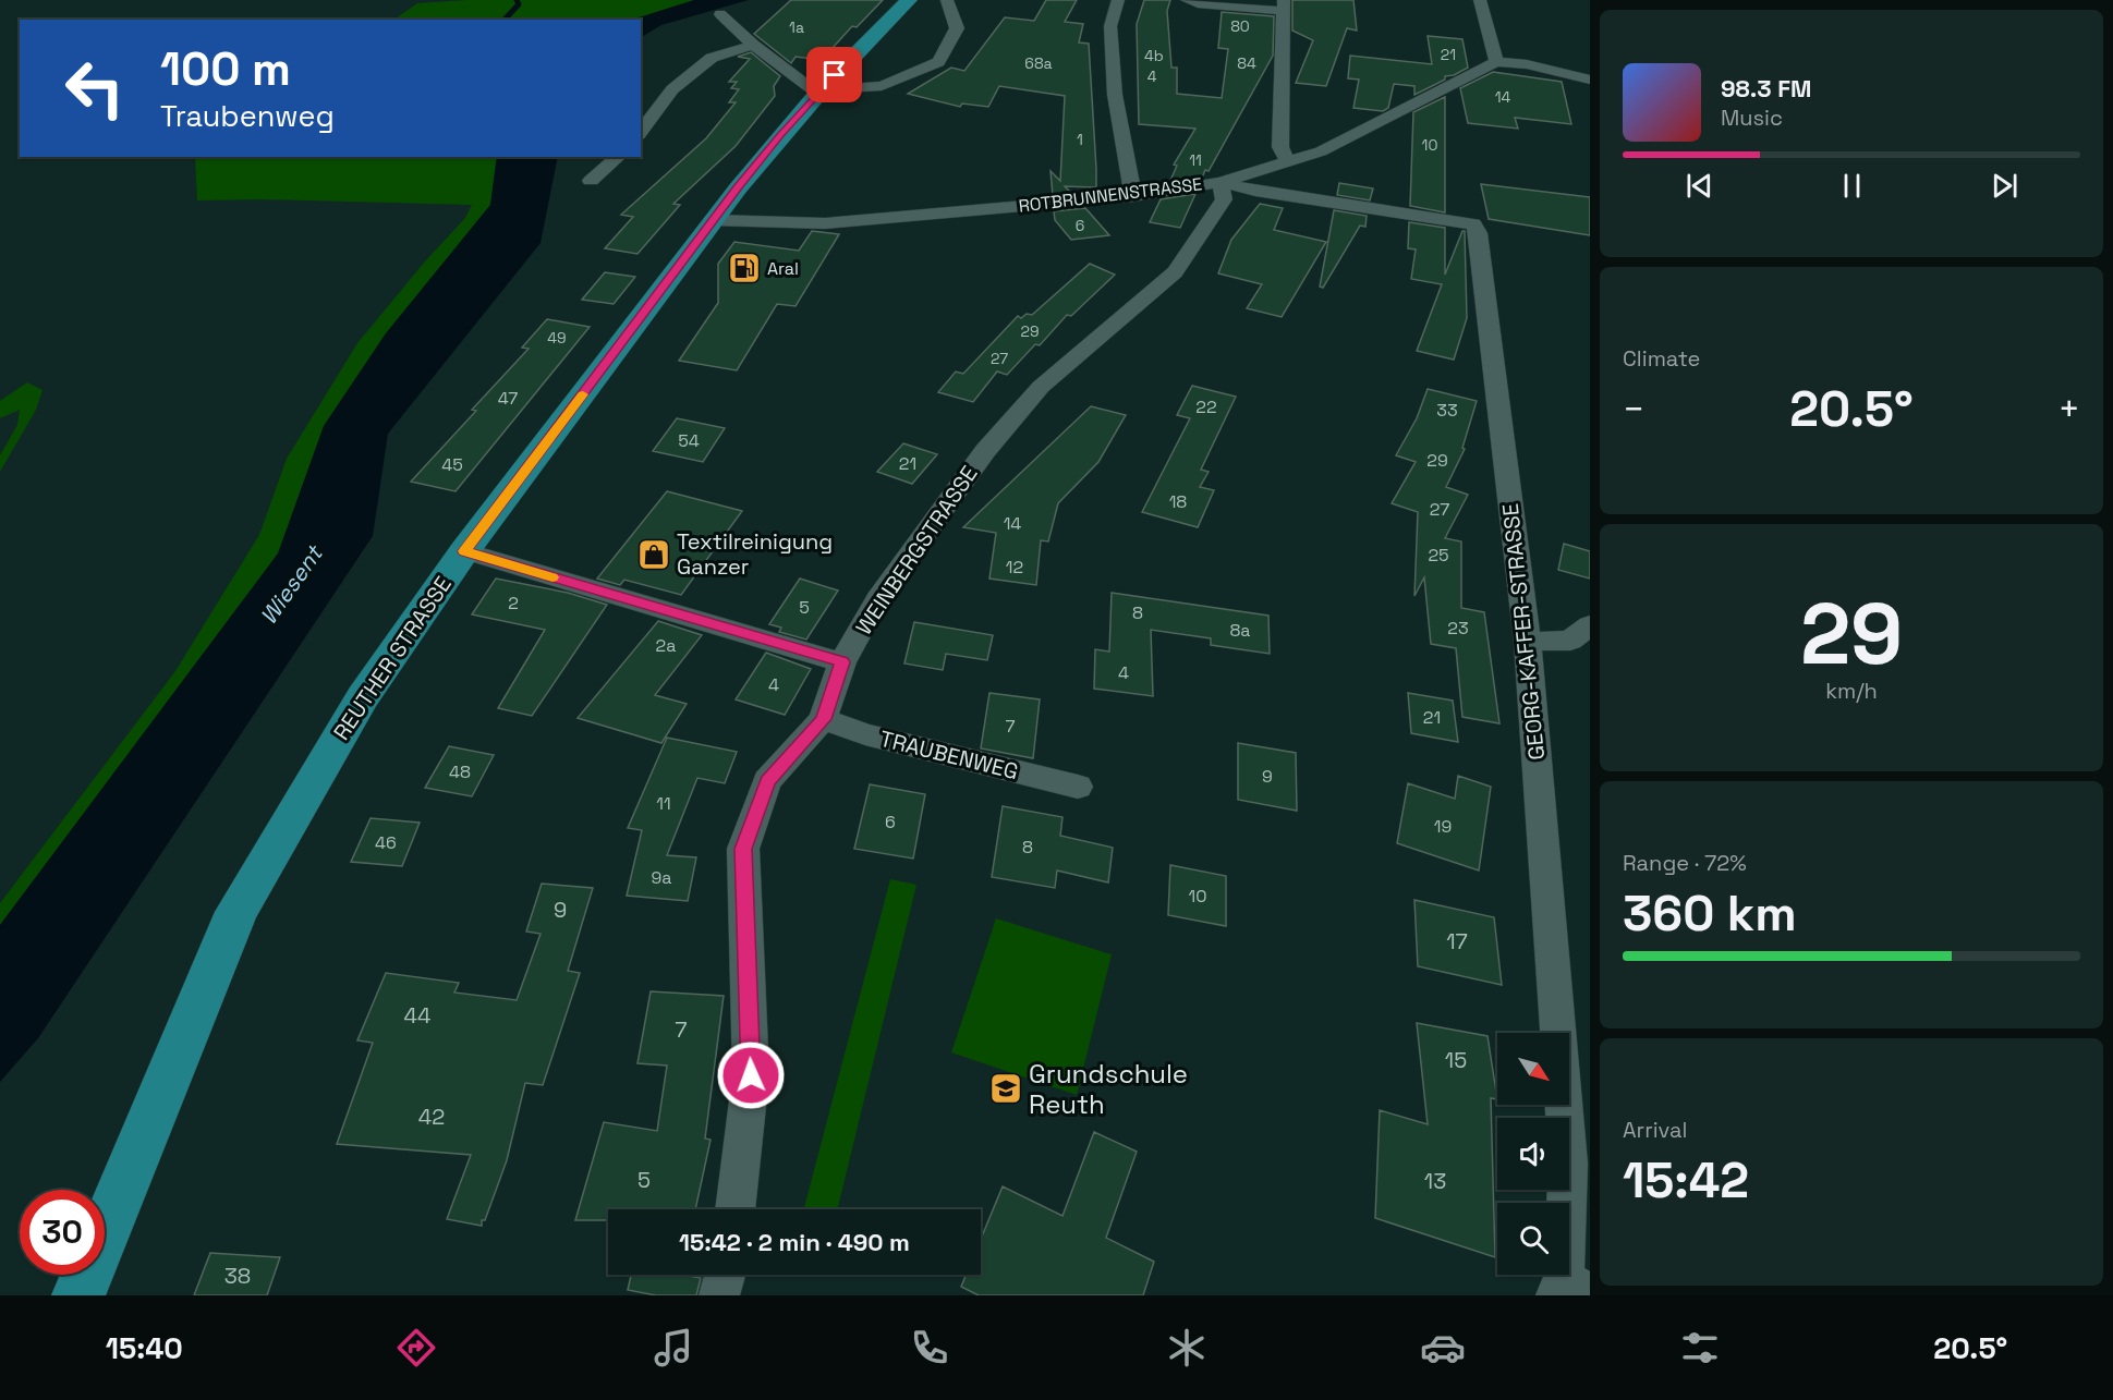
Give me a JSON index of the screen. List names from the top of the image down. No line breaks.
{"streets":{"main road":["REUTHER STRASSE"],"street":["ROTBRUNNENSTRASSE","WEINBERGSTRASSE","GEORG-KAFFER-STRASSE","TRAUBENWEG"]},"crossings":[["ROTBRUNNENSTRASSE","WEINBERGSTRASSE"],["ROTBRUNNENSTRASSE","GEORG-KAFFER-STRASSE"],["ROTBRUNNENSTRASSE","REUTHER STRASSE"],["WEINBERGSTRASSE","GEORG-KAFFER-STRASSE"],["WEINBERGSTRASSE","TRAUBENWEG"]],"water":["Wiesent"],"places":{"fuel station":["Aral"],"shop":["Textilreinigung Ganzer"],"school or university":["Grundschule Reuth"]},"house_numbers":["80","1a","21","4b","68a","84","4","14","1","10","11","6","29","49","27","47","22","33","54","29","21","45","18","27","14","25","12","2","5","8","23","8a","2a","4","4","21","7","48","9","11","6","19","46","8","9a","10","9","17","44","7","15","42","5","13","38"],"north":"bottom right","page":{"turn":["100 m","Traubenweg"],"song":["98.3 FM","Music"],"tile":["Climate",["29","km/h"],["Range · 72%","360 km"],["Arrival","15:42"]],"heat":["−","20.5°","+"],"limit":"30","trip":"15:42 · 2 min · 490 m","tabs":["15:40","20.5°"]}}
